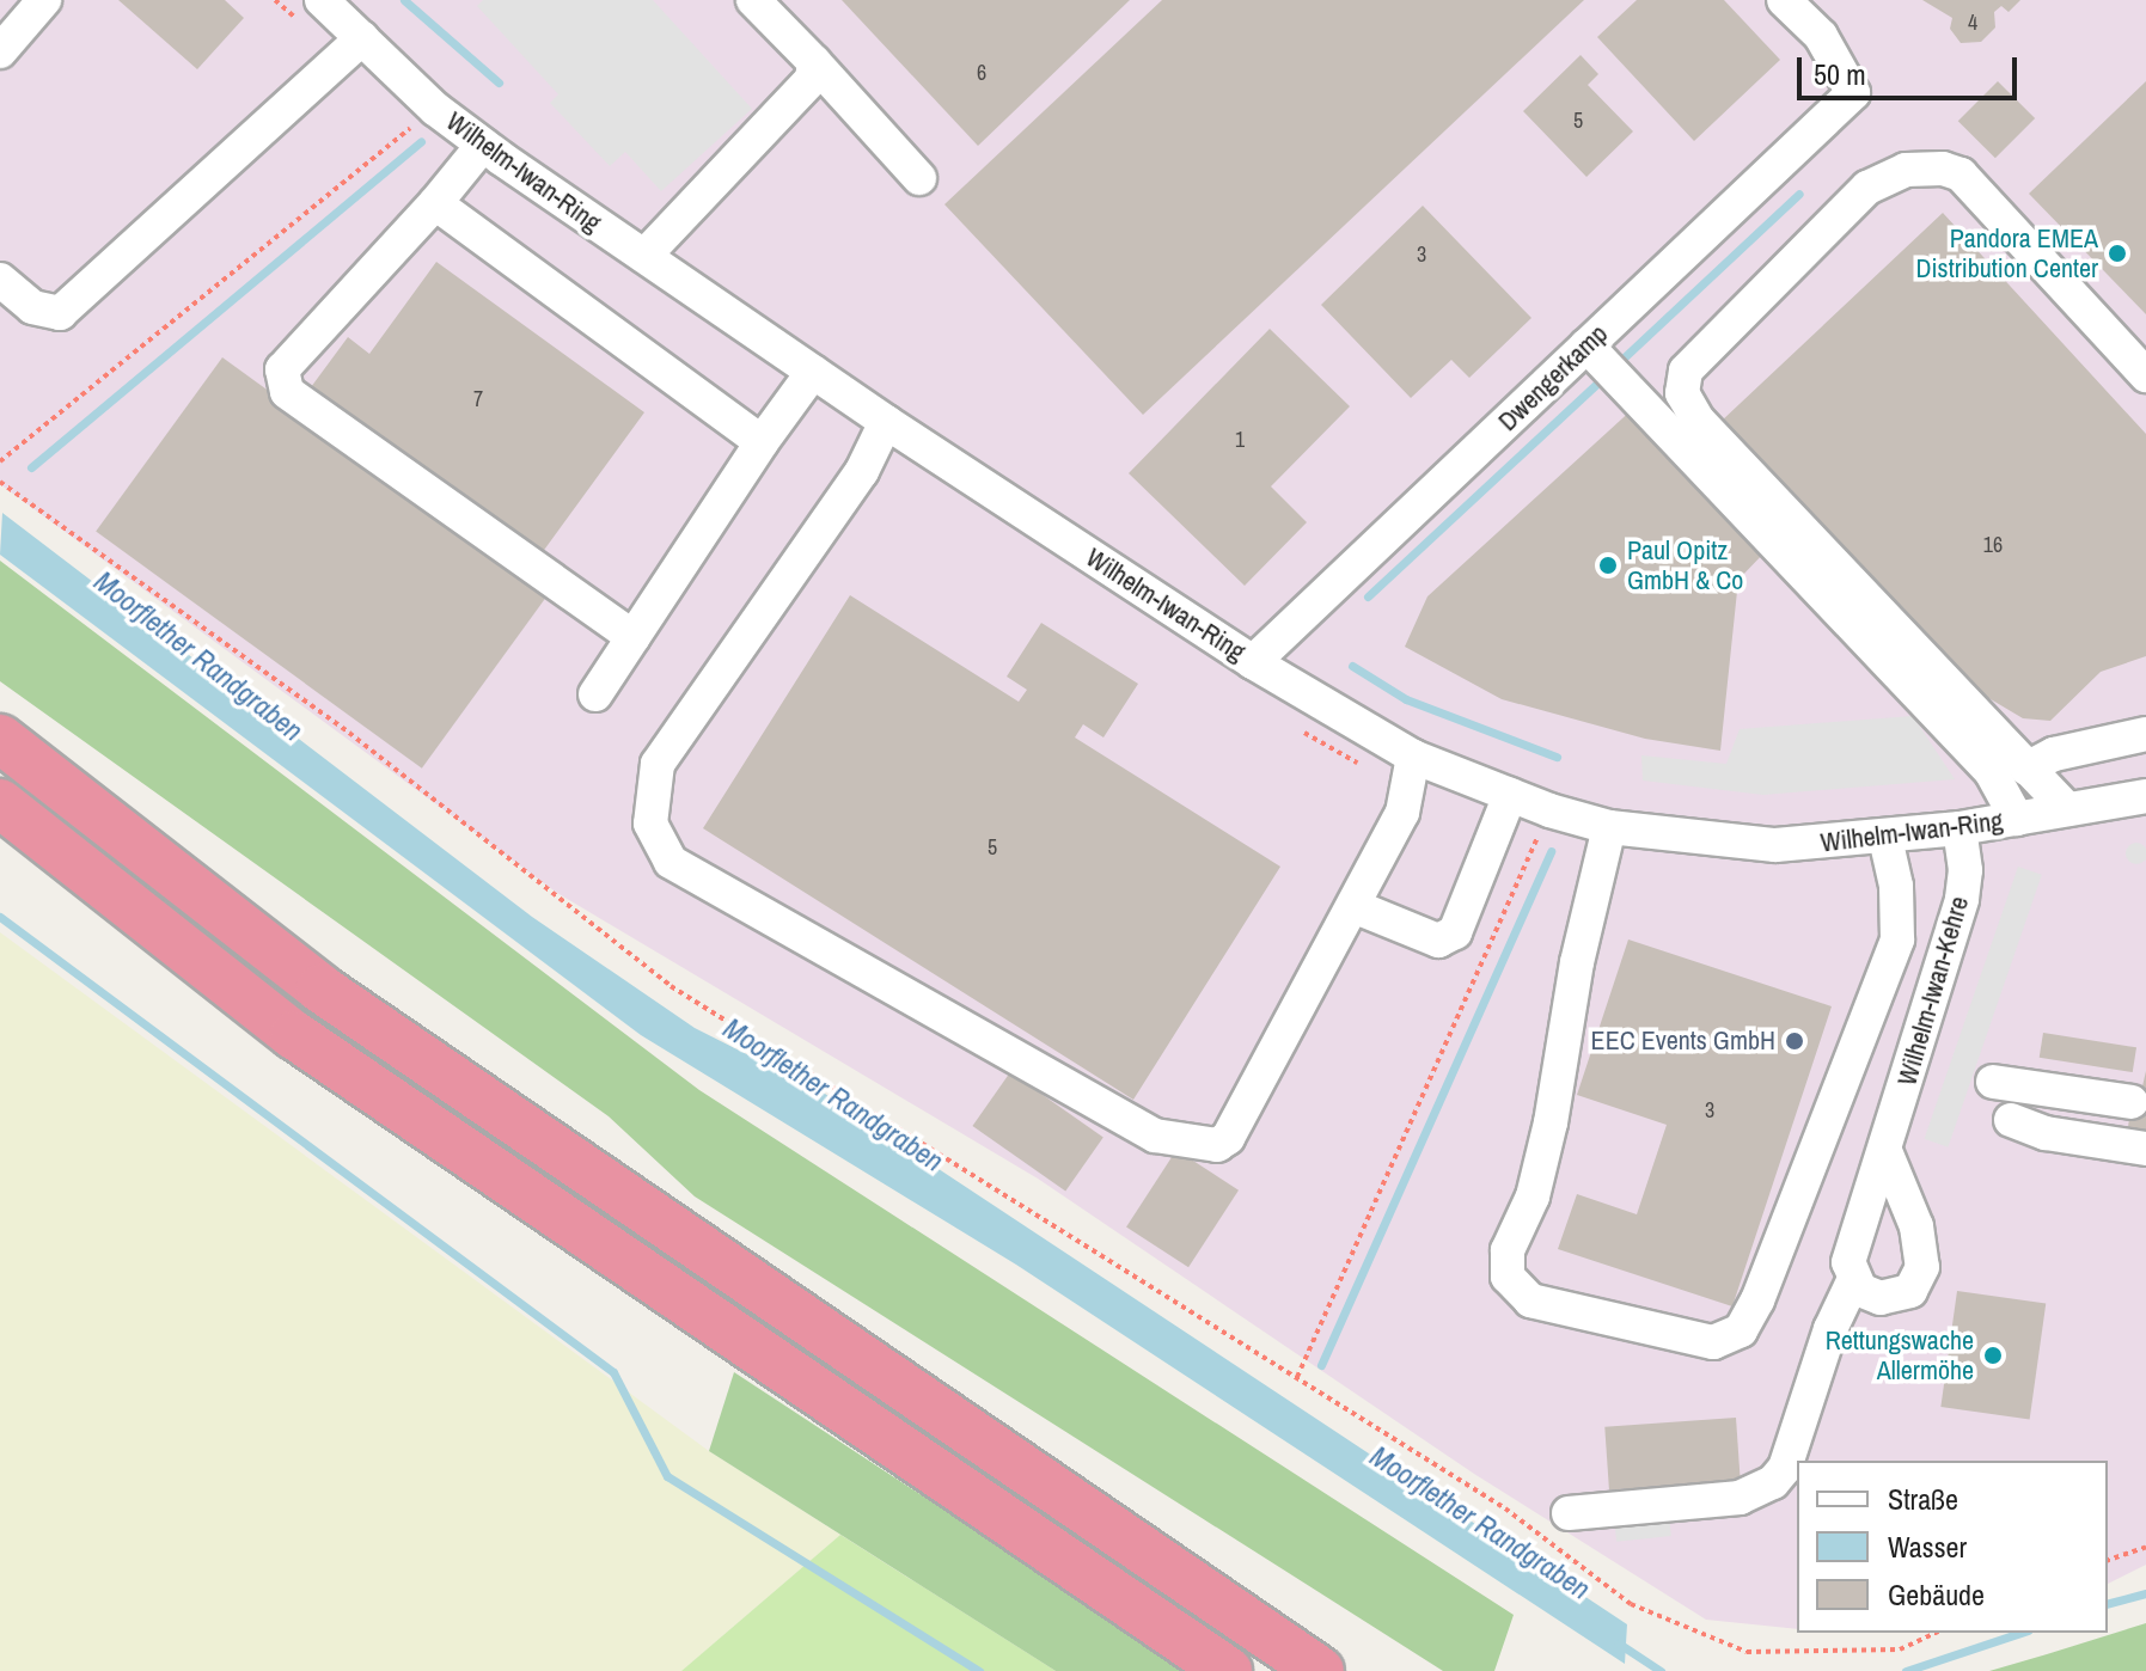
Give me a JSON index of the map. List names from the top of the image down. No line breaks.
{"streets":{"street":["Wilhelm-Iwan-Ring","Dwengerkamp","Wilhelm-Iwan-Kehre"]},"crossings":[["Wilhelm-Iwan-Ring","Dwengerkamp"],["Wilhelm-Iwan-Ring","Wilhelm-Iwan-Kehre"]],"water":["Moorflether Randgraben"],"places":["Pandora EMEA Distribution Center","Paul Opitz GmbH & Co","EEC Events GmbH","Rettungswache Allermöhe"],"house_numbers":["4","6","5","3","7","1","16","5","3"],"legend":["Straße","Wasser","Gebäude"],"scale_bar":"50 m"}
